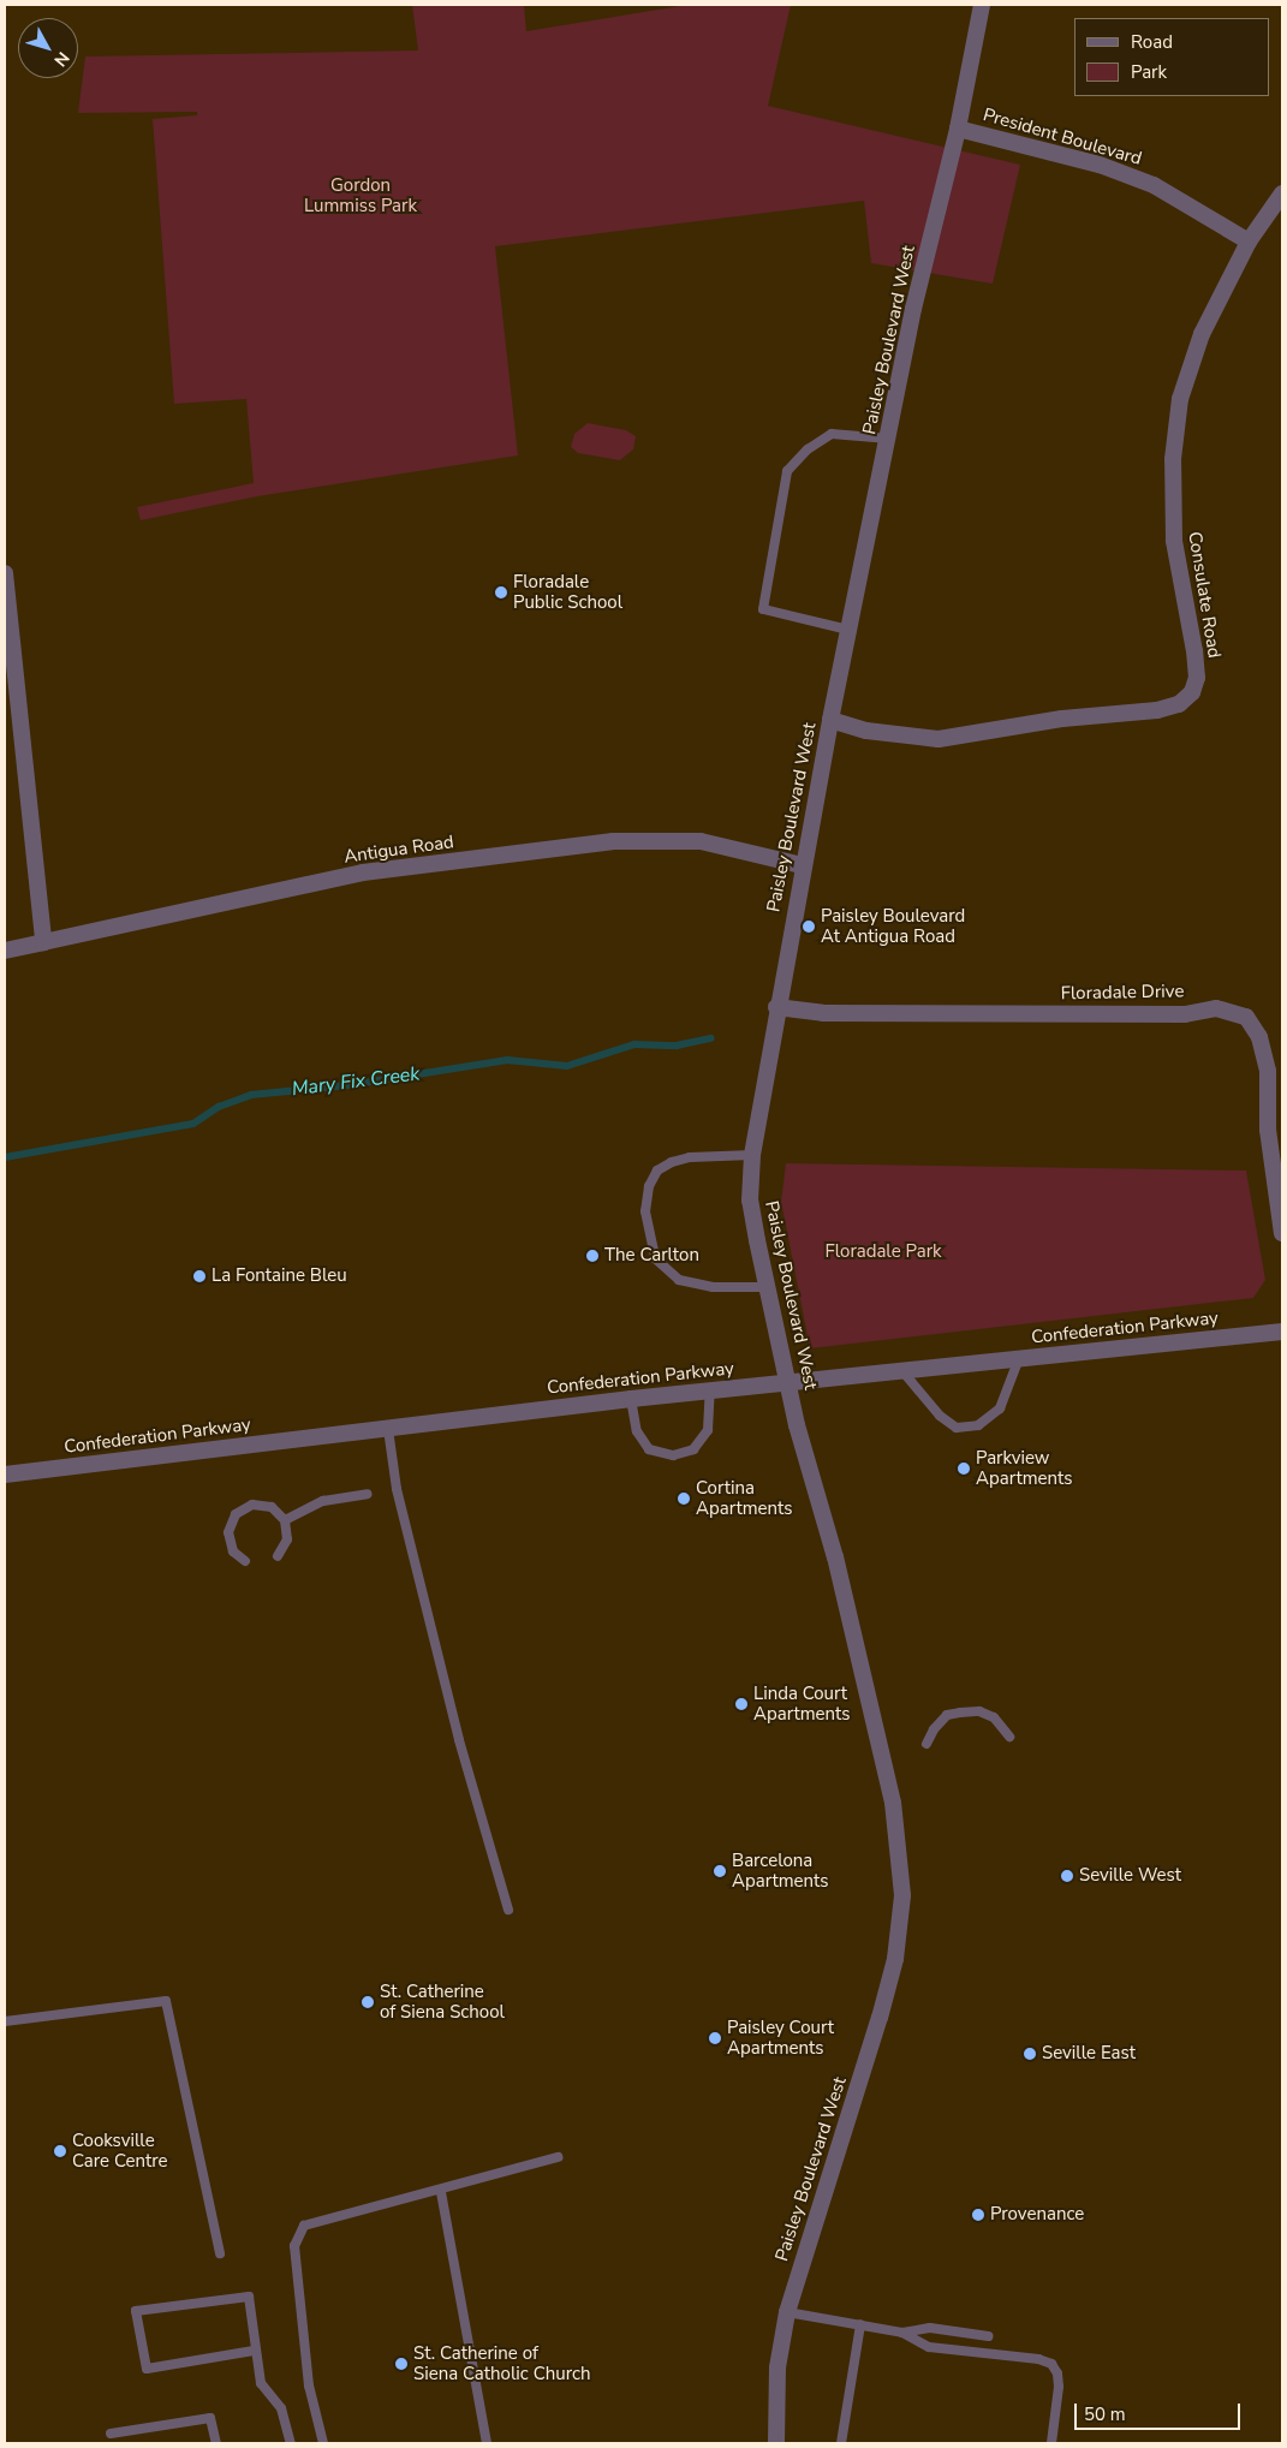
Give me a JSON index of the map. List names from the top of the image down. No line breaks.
{"streets":{"street":["President Boulevard","Paisley Boulevard West","Consulate Road","Antigua Road","Floradale Drive","Confederation Parkway"]},"crossings":[["President Boulevard","Paisley Boulevard West"],["President Boulevard","Consulate Road"],["Paisley Boulevard West","Consulate Road"],["Paisley Boulevard West","Antigua Road"],["Paisley Boulevard West","Floradale Drive"],["Paisley Boulevard West","Confederation Parkway"]],"water":["Mary Fix Creek"],"parks":["Gordon Lummiss Park","Floradale Park"],"places":["Floradale Public School","Paisley Boulevard At Antigua Road","The Carlton","La Fontaine Bleu","Parkview Apartments","Cortina Apartments","Linda Court Apartments","Barcelona Apartments","Seville West","St. Catherine of Siena School","Paisley Court Apartments","Seville East","Cooksville Care Centre","Provenance","St. Catherine of Siena Catholic Church"],"legend":["Road","Park"],"scale_bar":"50 m","north":"bottom right"}
